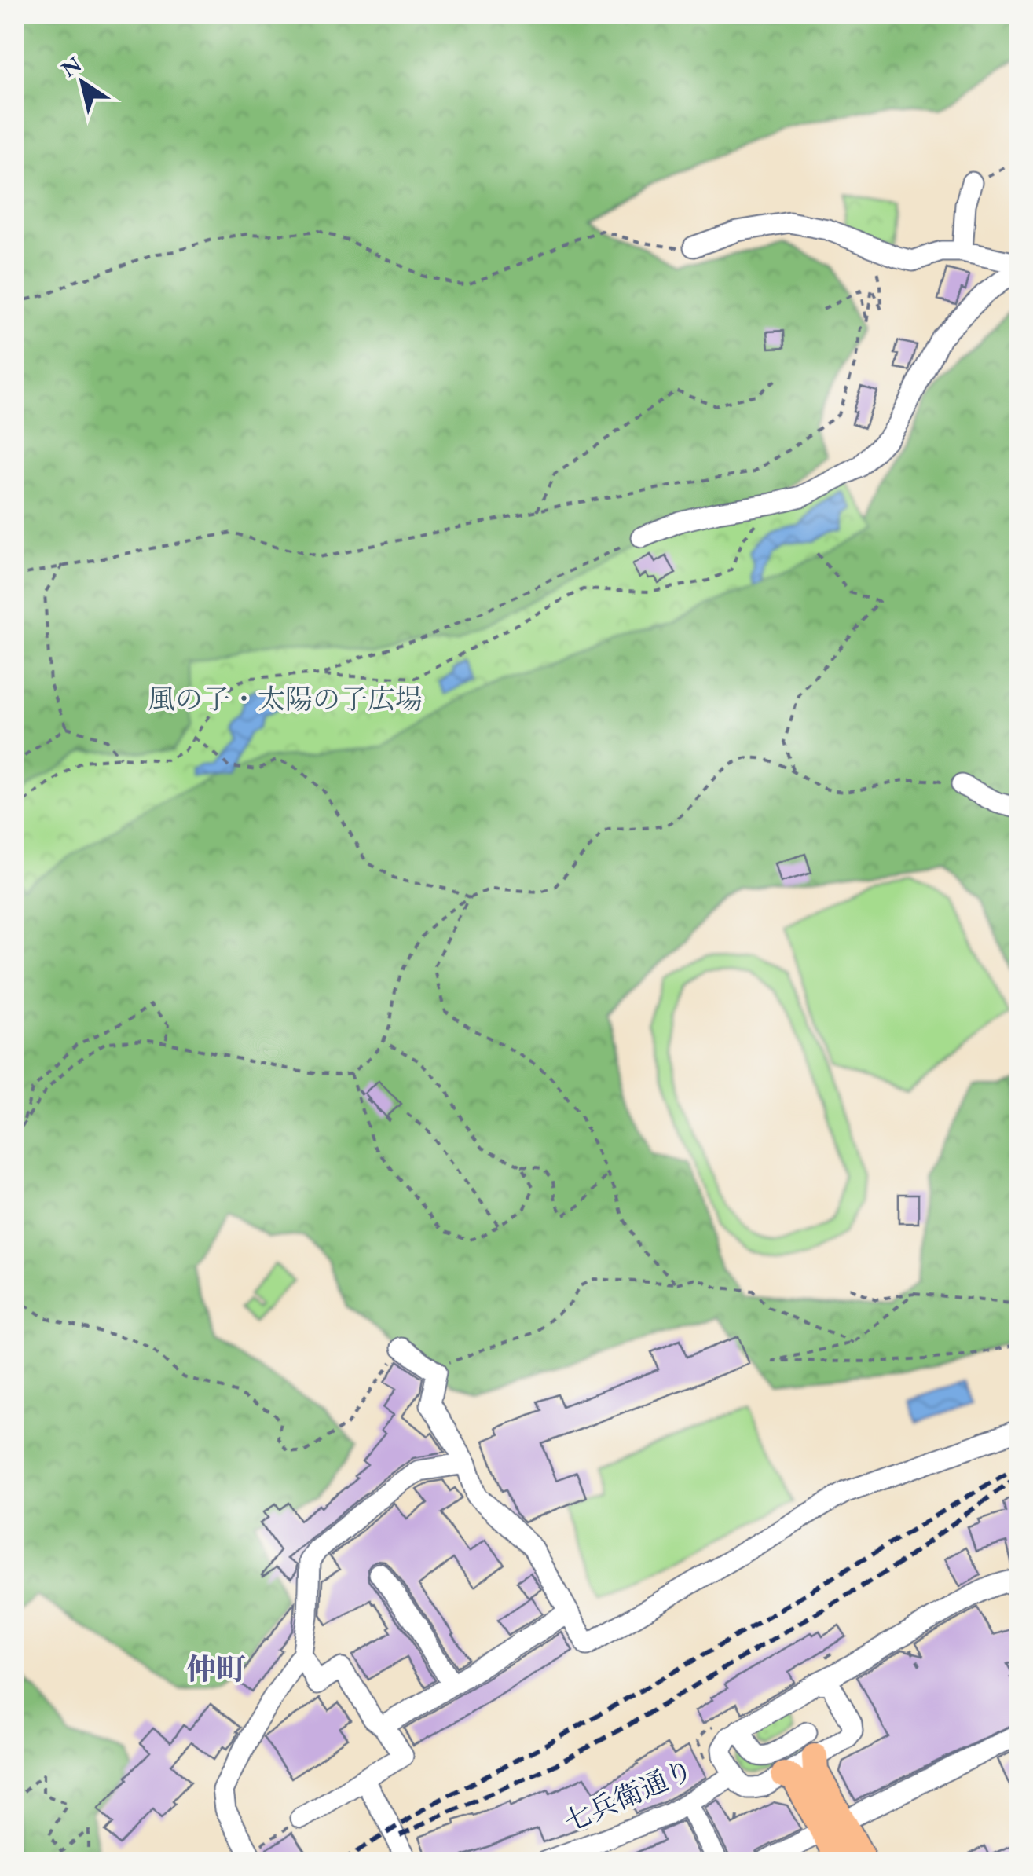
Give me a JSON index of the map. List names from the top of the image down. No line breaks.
{"streets":{"street":["七兵衛通り"]},"districts":["仲町"],"parks":["風の子・太陽の子広場"],"north":"top left"}
